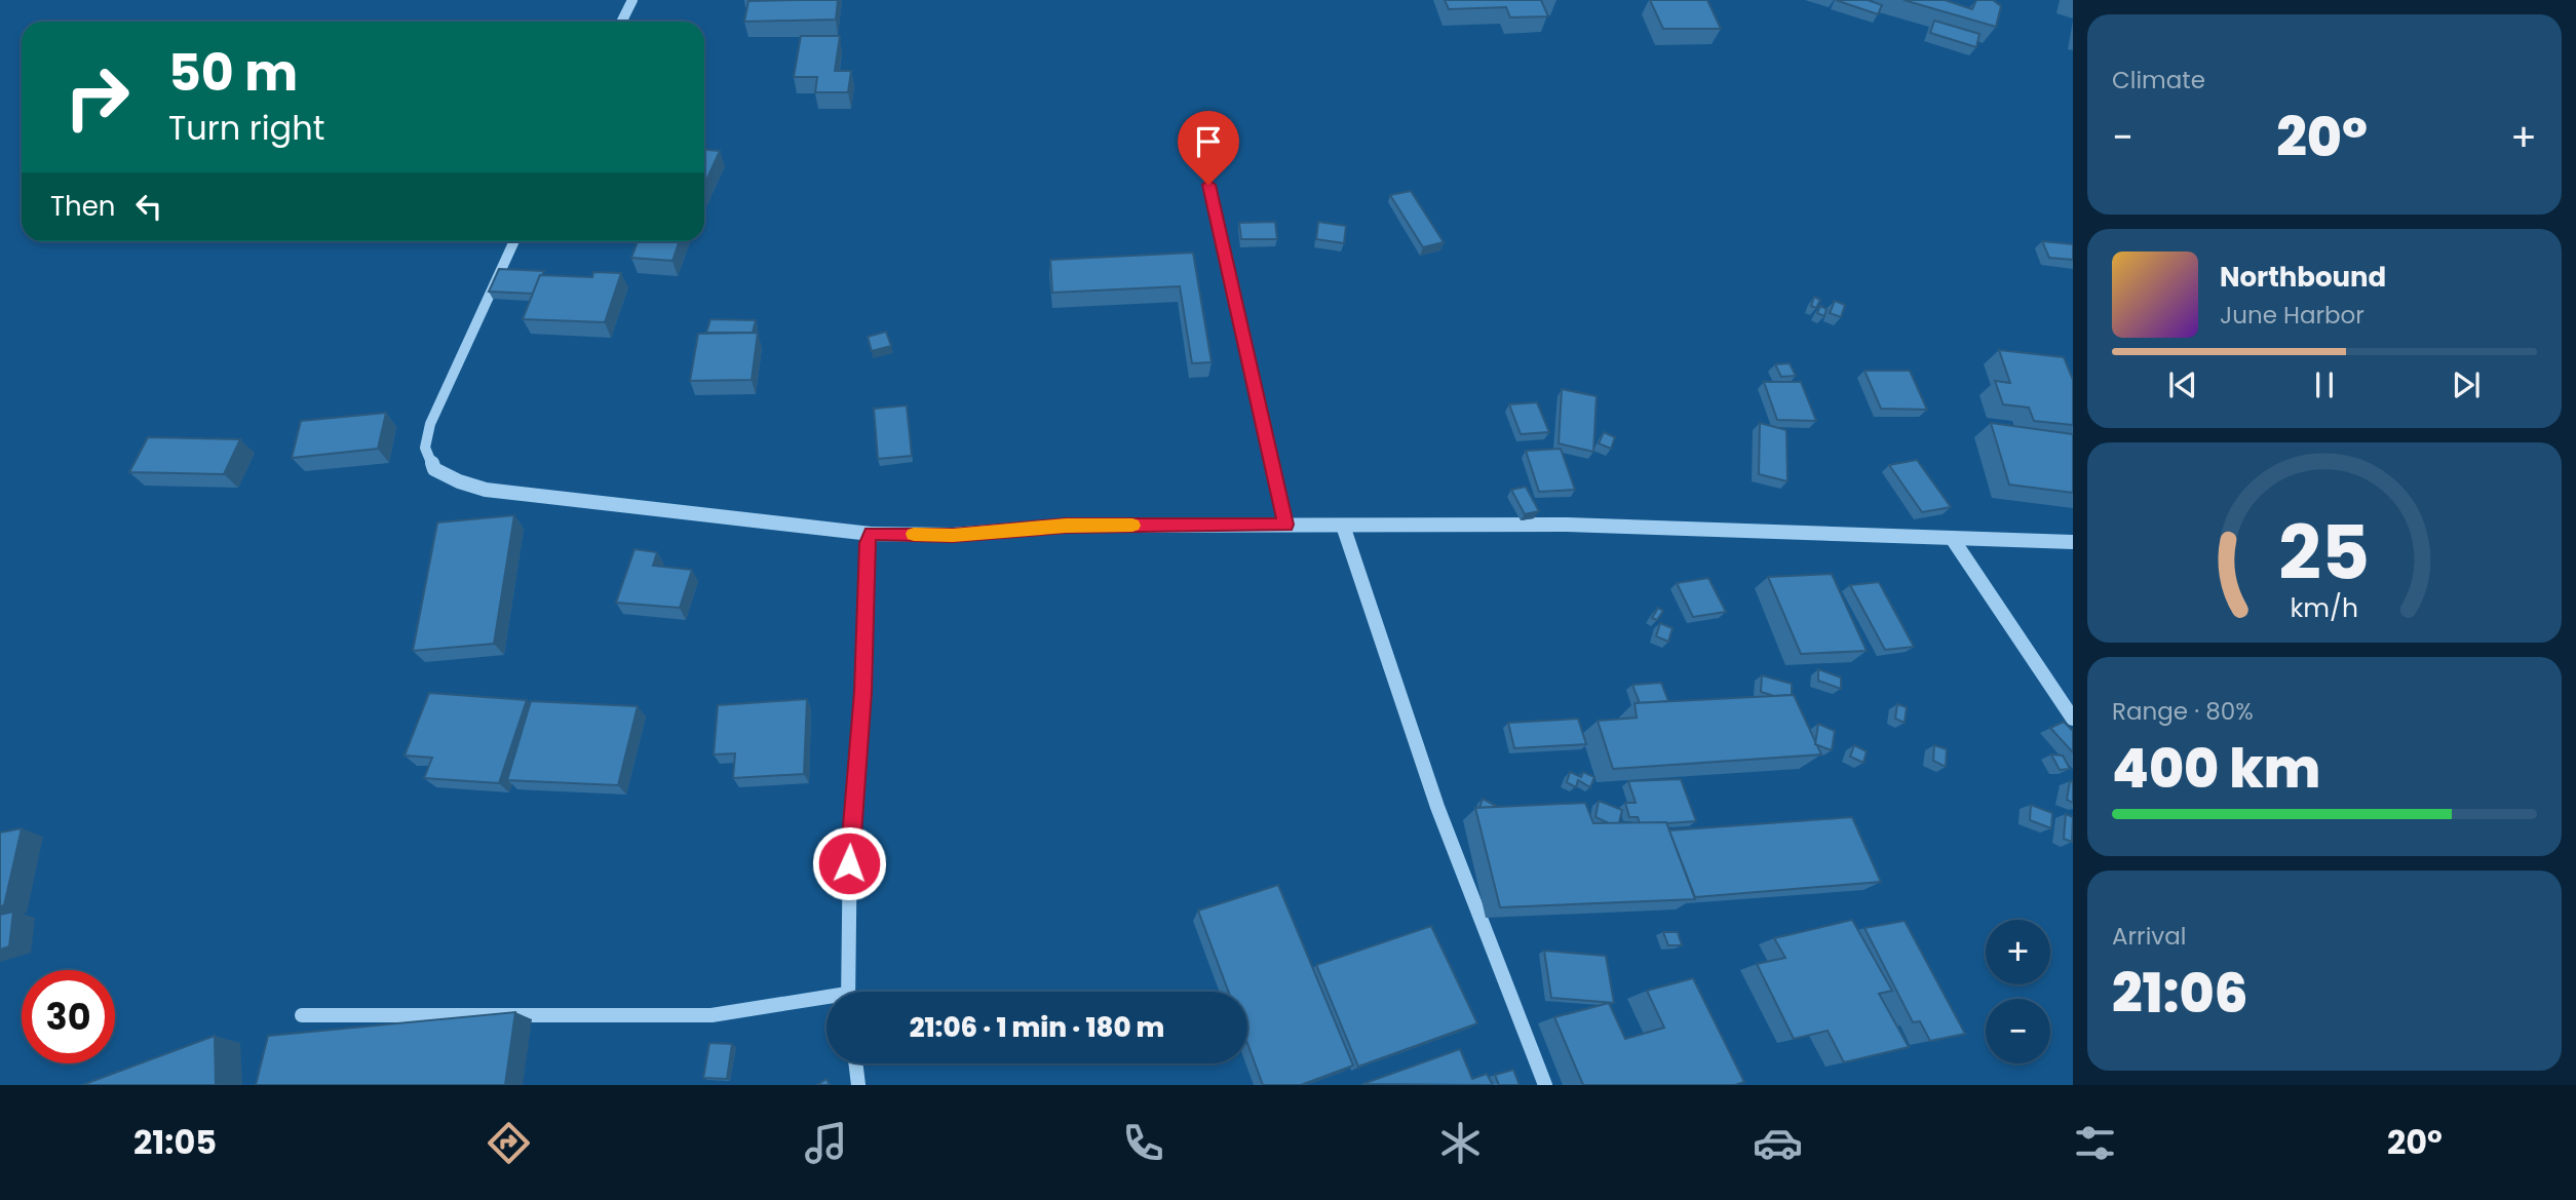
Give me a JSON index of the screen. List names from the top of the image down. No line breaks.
{"page":{"tile":["Climate",["Range · 80%","400 km"],["Arrival","21:06"]],"turn":["50 m","Turn right"],"heat":["−","20°","+"],"then":"Then","song":["Northbound","June Harbor"],"map_buttons":["+","−"],"limit":"30","trip":"21:06 · 1 min · 180 m","tabs":["21:05","20°"],"gauge":["25","km/h"]}}
